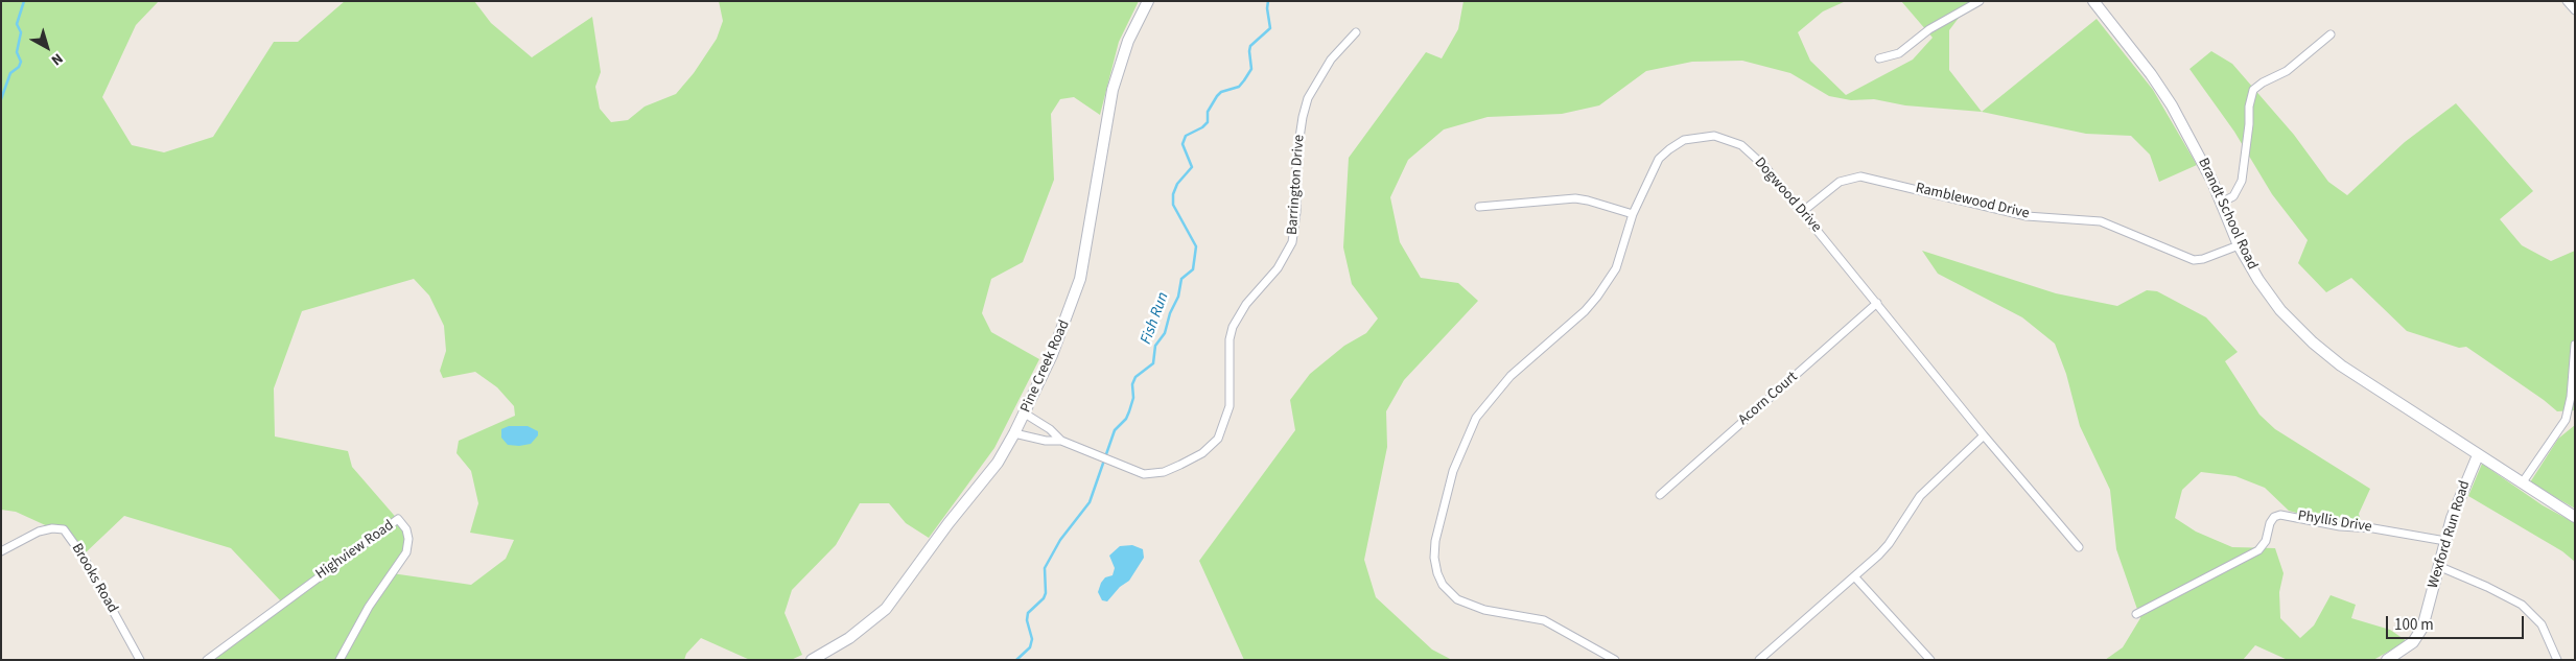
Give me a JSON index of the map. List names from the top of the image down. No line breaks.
{"streets":{"street":["Barrington Drive","Dogwood Drive","Ramblewood Drive","Brandt School Road","Pine Creek Road","Acorn Court","Phyllis Drive","Wexford Run Road","Highview Road","Brooks Road"]},"crossings":[["Barrington Drive","Pine Creek Road"],["Dogwood Drive","Ramblewood Drive"],["Dogwood Drive","Acorn Court"],["Ramblewood Drive","Brandt School Road"],["Brandt School Road","Wexford Run Road"],["Phyllis Drive","Wexford Run Road"]],"water":["Fish Run"],"scale_bar":"100 m","north":"bottom right"}
